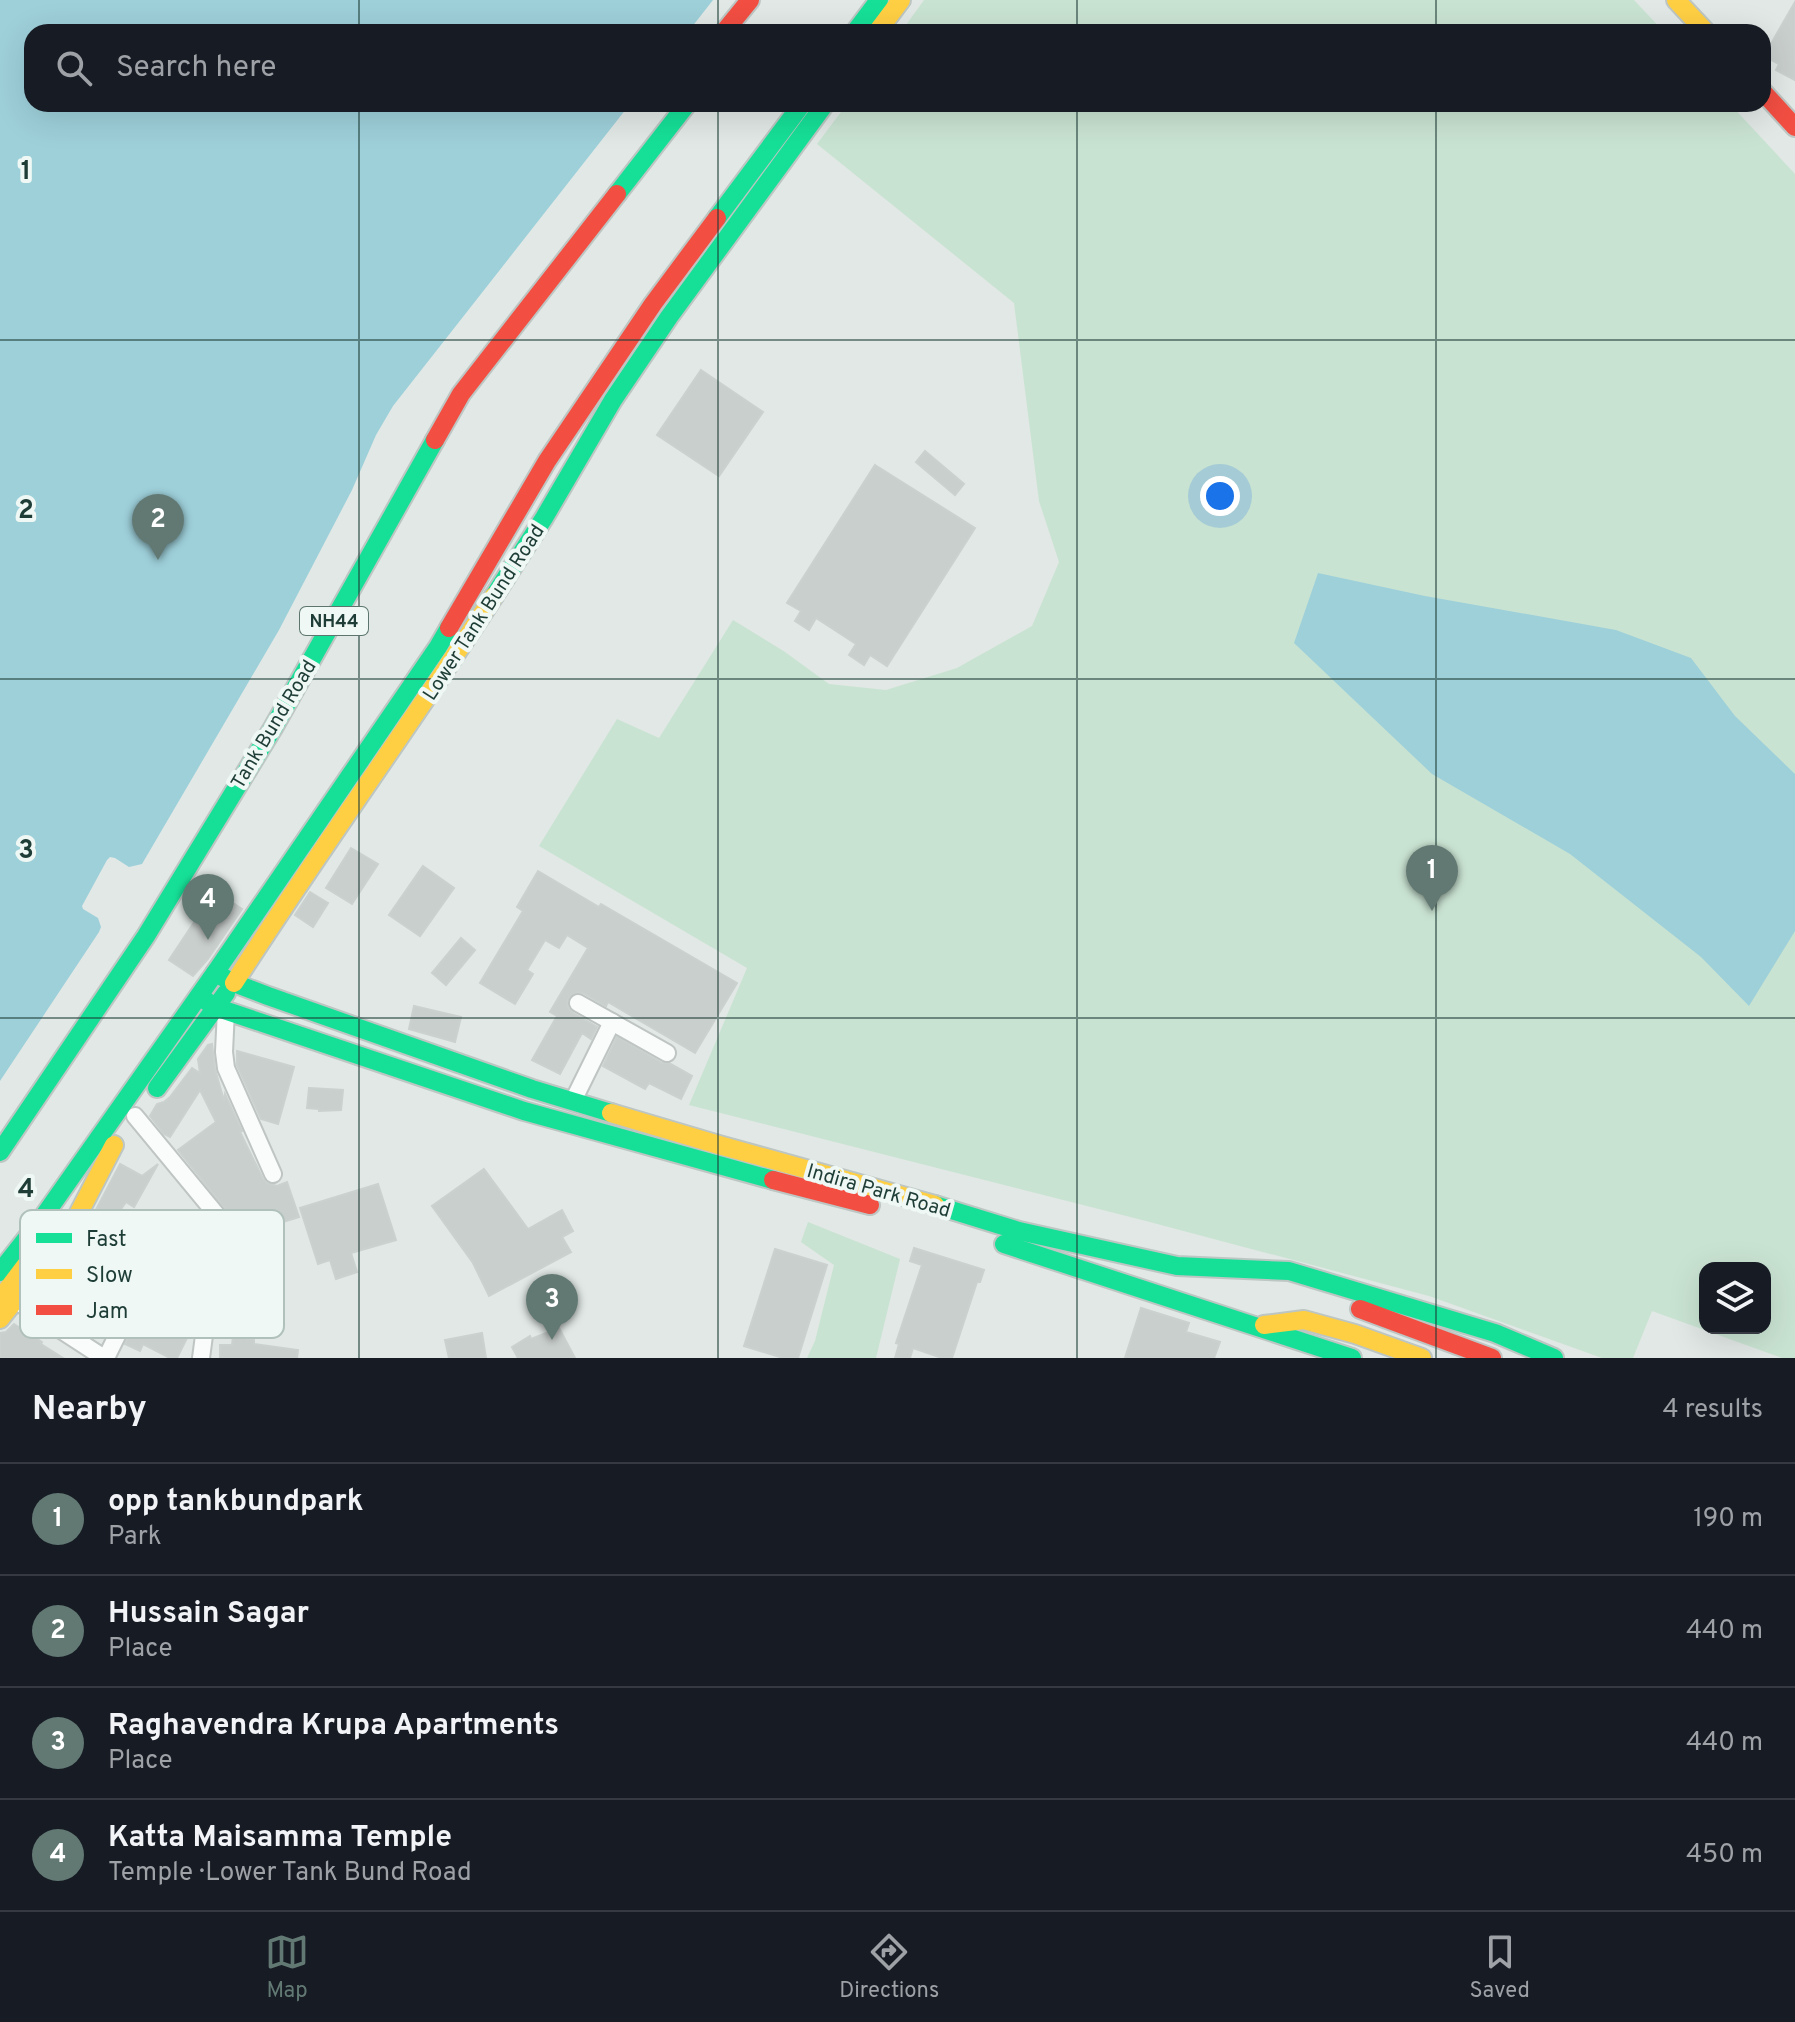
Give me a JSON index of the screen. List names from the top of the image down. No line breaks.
{"streets":{"main road":["Lower Tank Bund Road","NH44","Tank Bund Road","Indira Park Road"]},"crossings":[["Lower Tank Bund Road","Indira Park Road"]],"legend":["Fast","Slow","Jam"],"page":{"search":"Search here","pins":["2","1","4","3"],"heading":["Nearby","4 results"],"list":[{"mark":"1","name":"opp tankbundpark","note":"Park","value":"190 m"},{"mark":"2","name":"Hussain Sagar","note":"Place","value":"440 m"},{"mark":"3","name":"Raghavendra Krupa Apartments","note":"Place","value":"440 m"},{"mark":"4","name":"Katta Maisamma Temple","note":"Temple · Lower Tank Bund Road","value":"450 m"}],"nav":["Map","Directions","Saved"]},"grid":{"rows":["1","2","3","4"]}}
